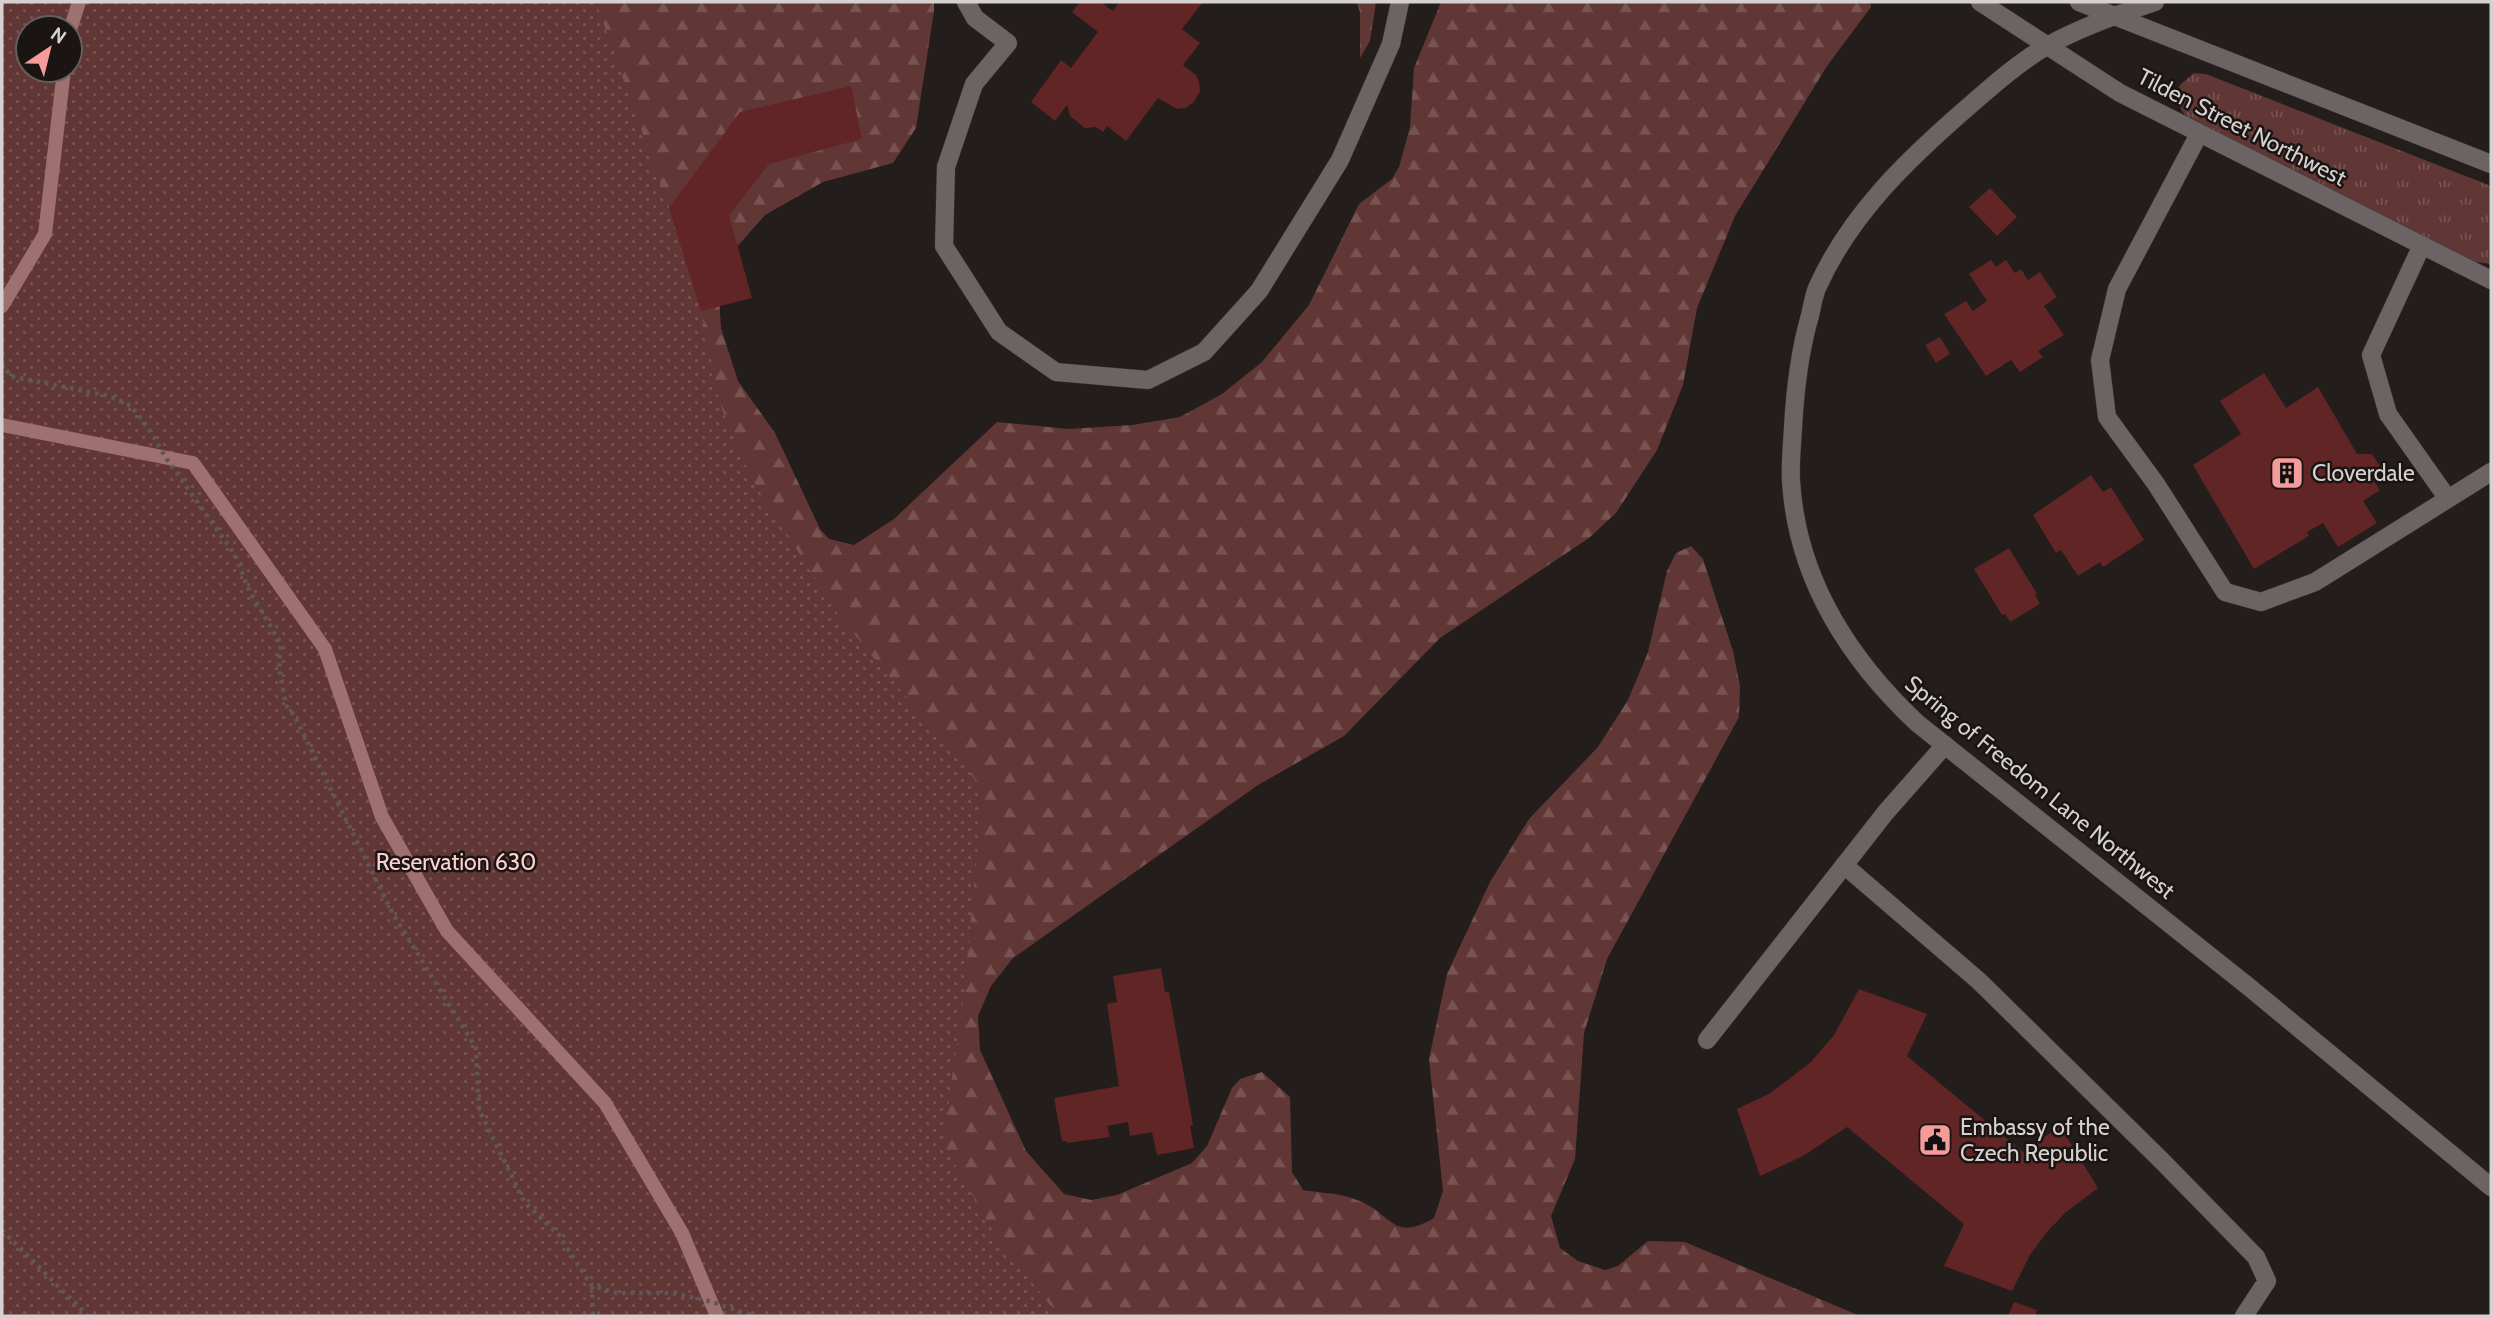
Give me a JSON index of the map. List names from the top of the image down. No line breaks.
{"streets":{"street":["Tilden Street Northwest","Spring of Freedom Lane Northwest"]},"crossings":[["Tilden Street Northwest","Spring of Freedom Lane Northwest"]],"parks":["Reservation 630"],"places":{"building":["Cloverdale"],"public building":["Embassy of the Czech Republic"]},"north":"top right"}
